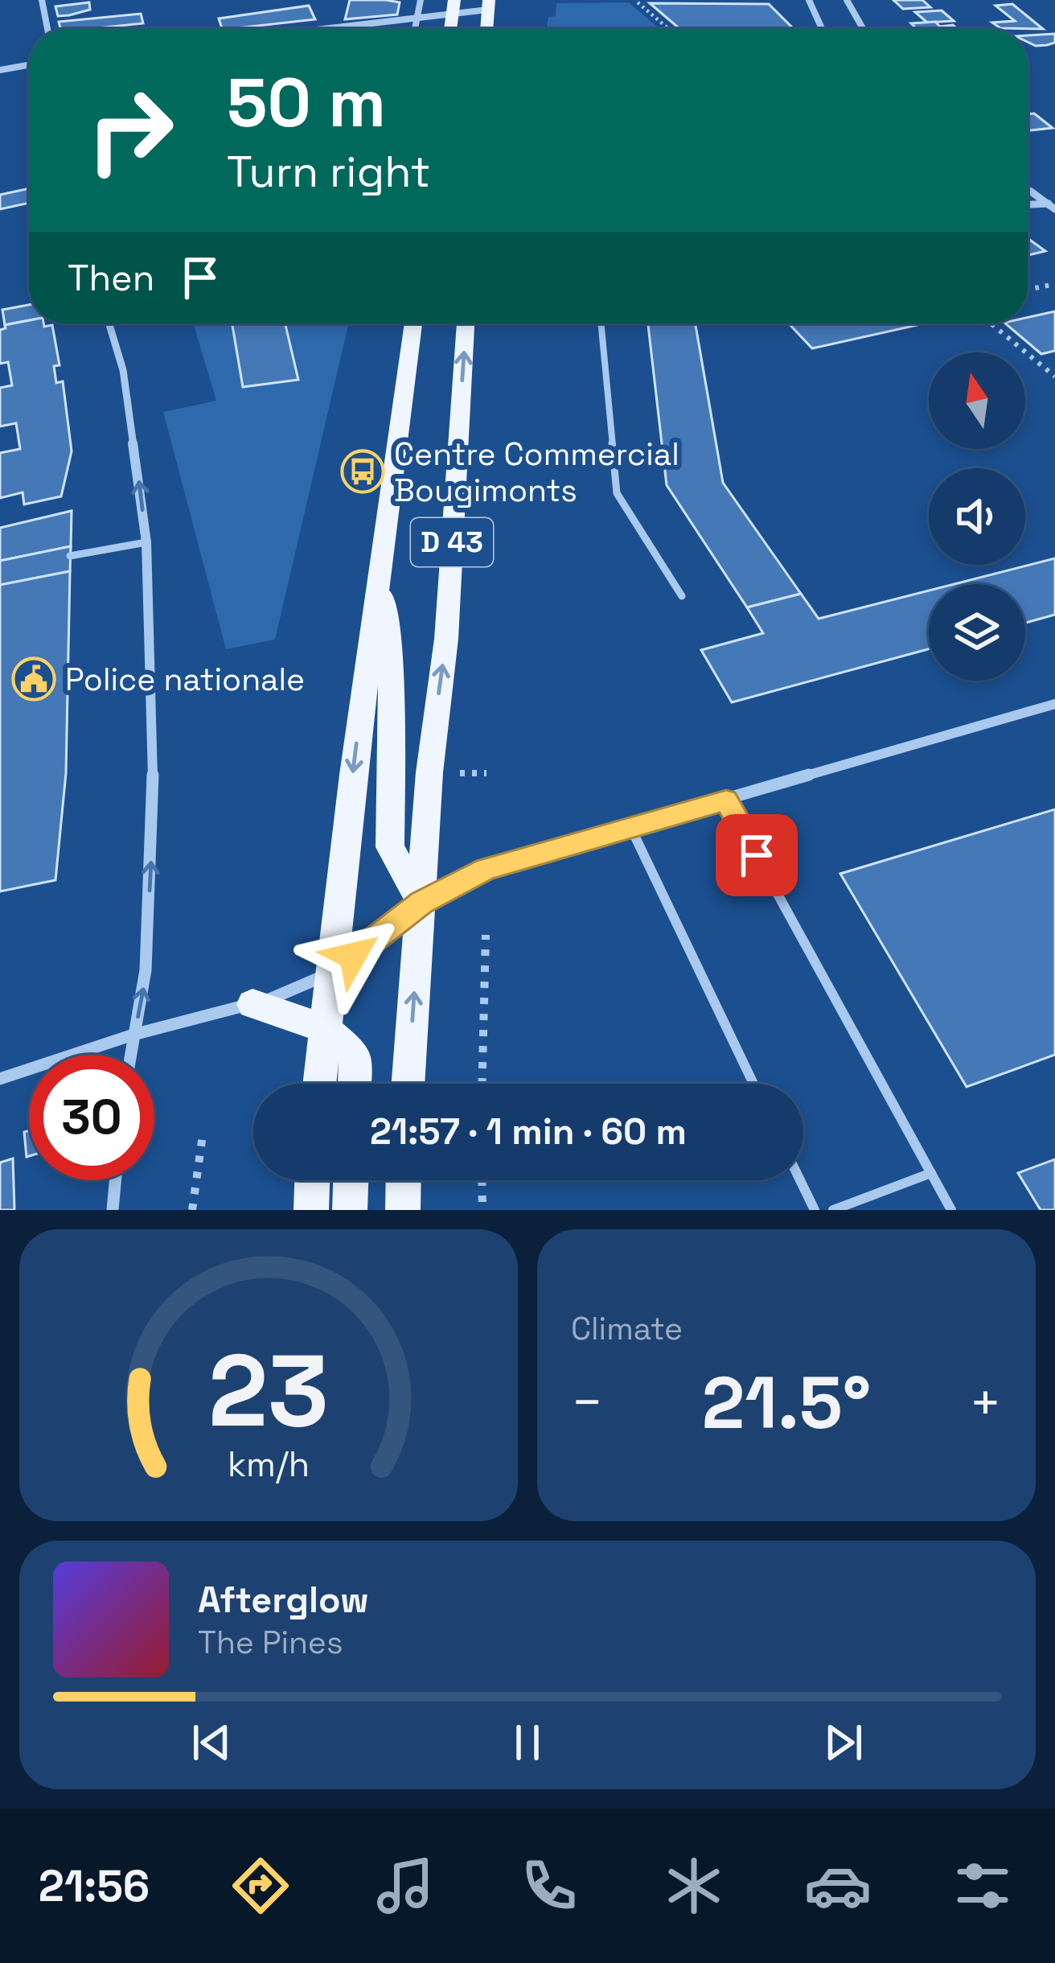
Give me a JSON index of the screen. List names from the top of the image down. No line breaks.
{"streets":{"main road":["D 43"]},"places":{"bus stop":["Centre Commercial Bougimonts"],"public building":["Police nationale"]},"north":"top","page":{"turn":["50 m","Turn right"],"then":"Then","limit":"30","trip":"21:57 · 1 min · 60 m","tile":"Climate","heat":["−","21.5°","+"],"song":["Afterglow","The Pines"],"tabs":"21:56","gauge":["23","km/h"]}}
